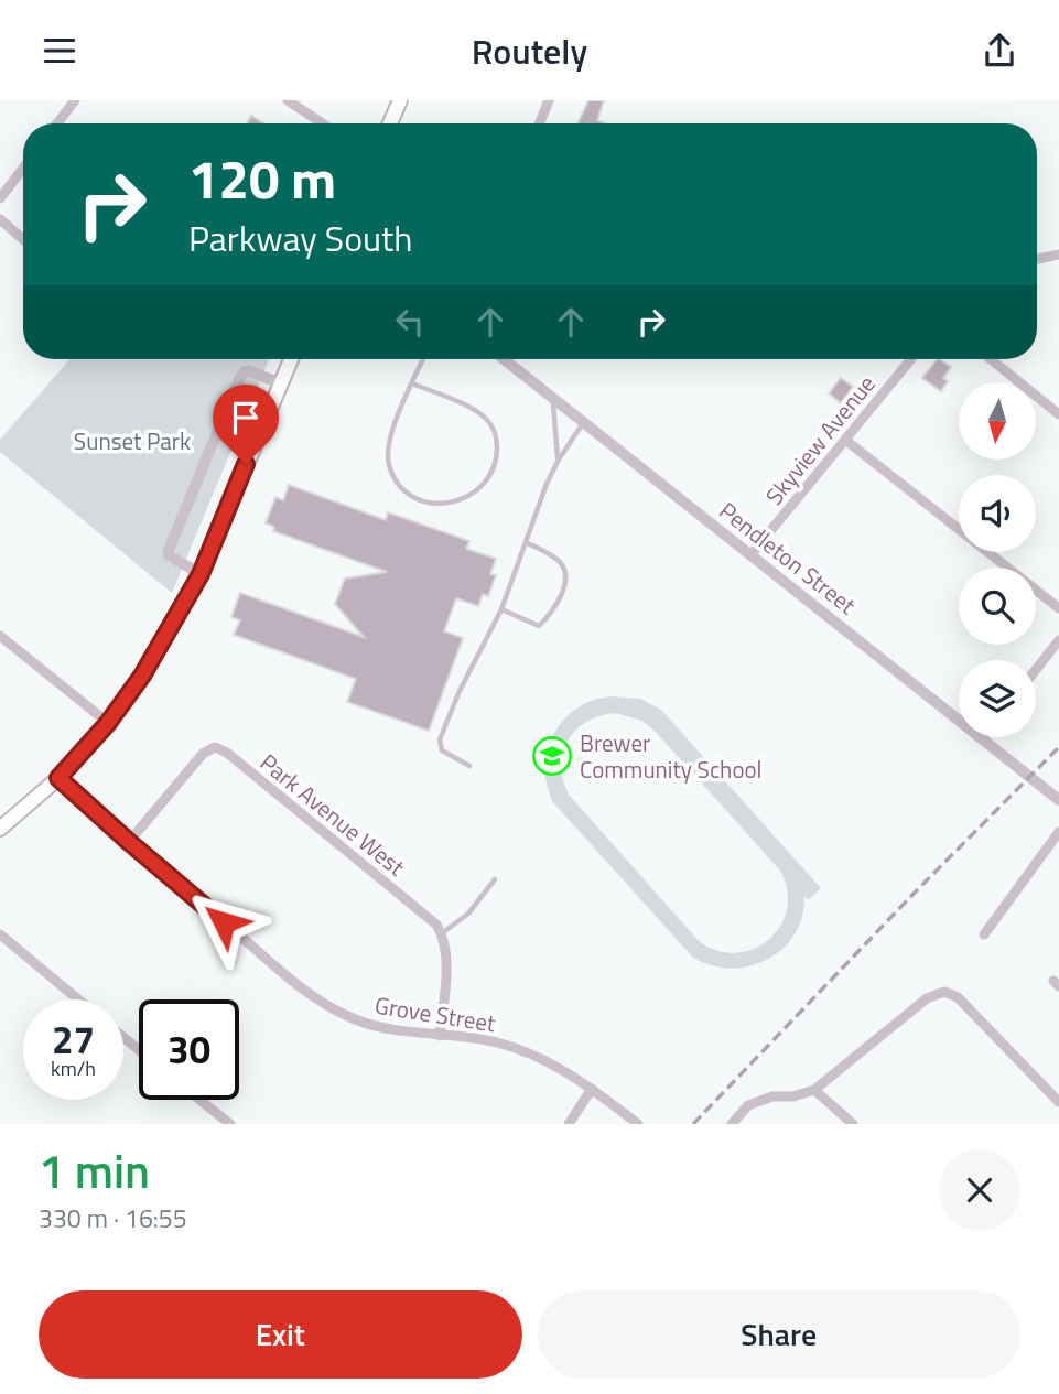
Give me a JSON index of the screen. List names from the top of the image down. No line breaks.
{"streets":{"street":["Skyview Avenue","Pendleton Street","Park Avenue West","Grove Street"]},"crossings":[["Skyview Avenue","Pendleton Street"],["Park Avenue West","Grove Street"]],"parks":["Sunset Park"],"places":{"school or university":["Brewer Community School"]},"north":"bottom","page":{"header":"Routely","turn":["120 m","Parkway South"],"speed":"27 km/h","limit":"30","heading":["1 min","330 m · 16:55"],"buttons":["Exit","Share"]}}
